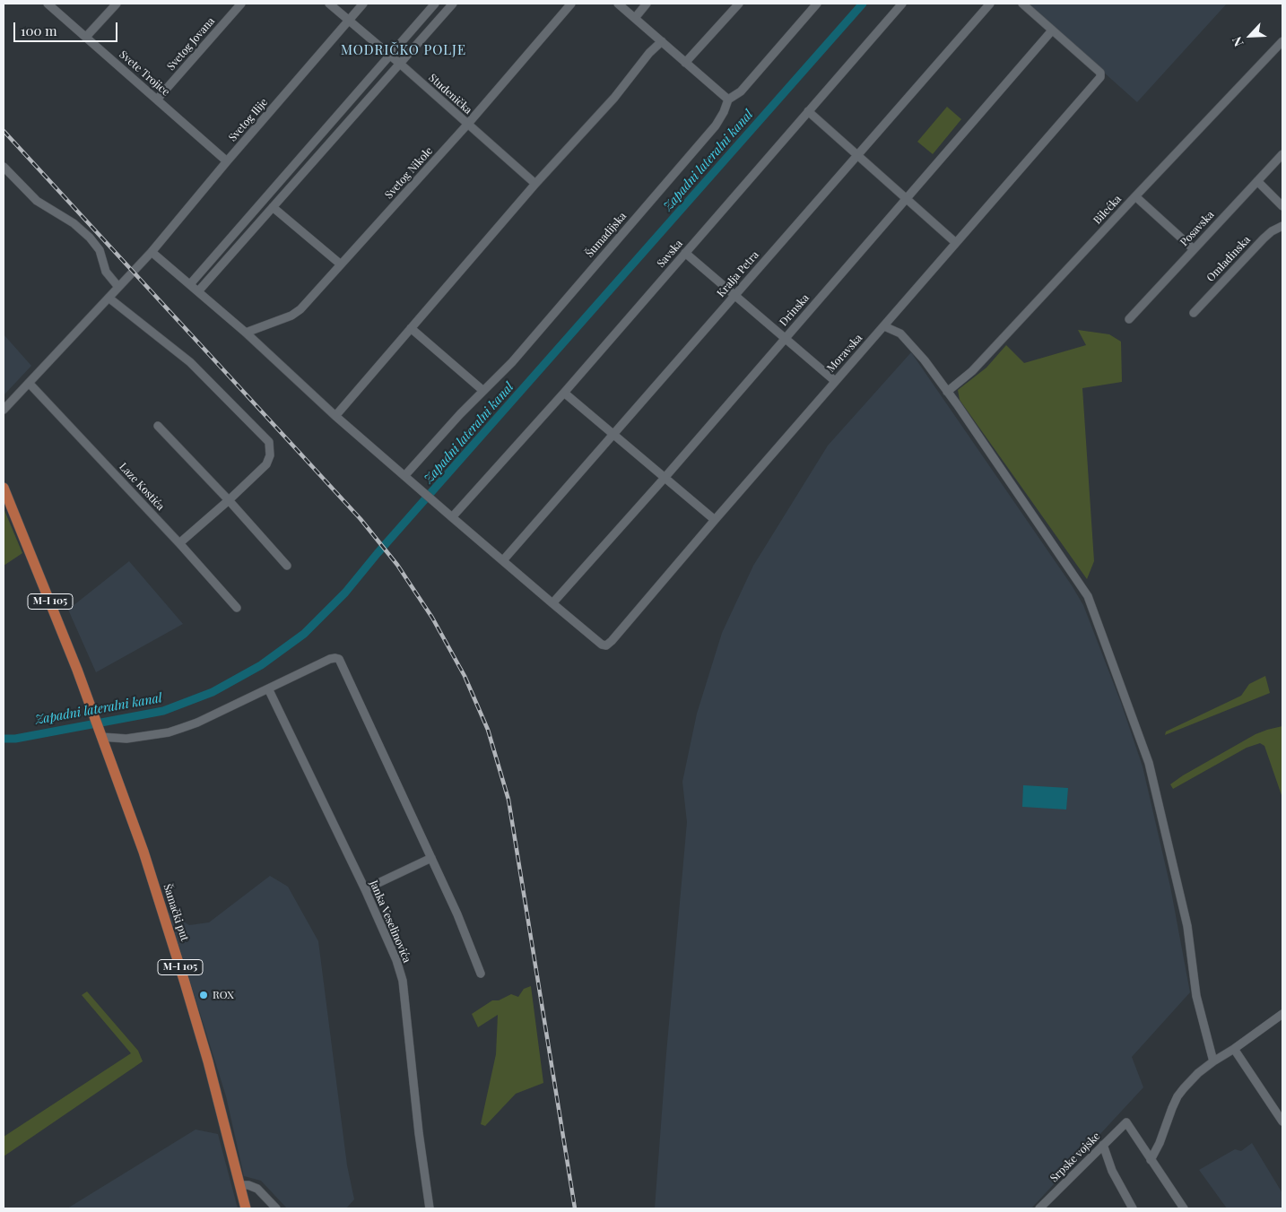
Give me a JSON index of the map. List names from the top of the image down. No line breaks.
{"streets":{"main road":["M-I 105","Šamački put"],"street":["Svetog Jovana","Svete Trojice","Studenička","Svetog Ilije","Svetog Nikole","Bilećka","Posavska","Šumadijska","Savska","Omladinska","Kralja Petra","Drinska","Moravska","Laze Kostića","Janka Veselinovića","Srpske vojske"]},"crossings":[["Svetog Jovana","Svete Trojice"],["Svete Trojice","Svetog Ilije"],["Studenička","Svetog Ilije"],["Studenička","Svetog Nikole"],["Svetog Ilije","Laze Kostića"],["Drinska","Moravska"],["M-I 105","Šamački put"]],"districts":["MODRIČKO POLJE"],"water":["Zapadni lateralni kanal"],"places":["ROX"],"scale_bar":"100 m","north":"bottom left"}
